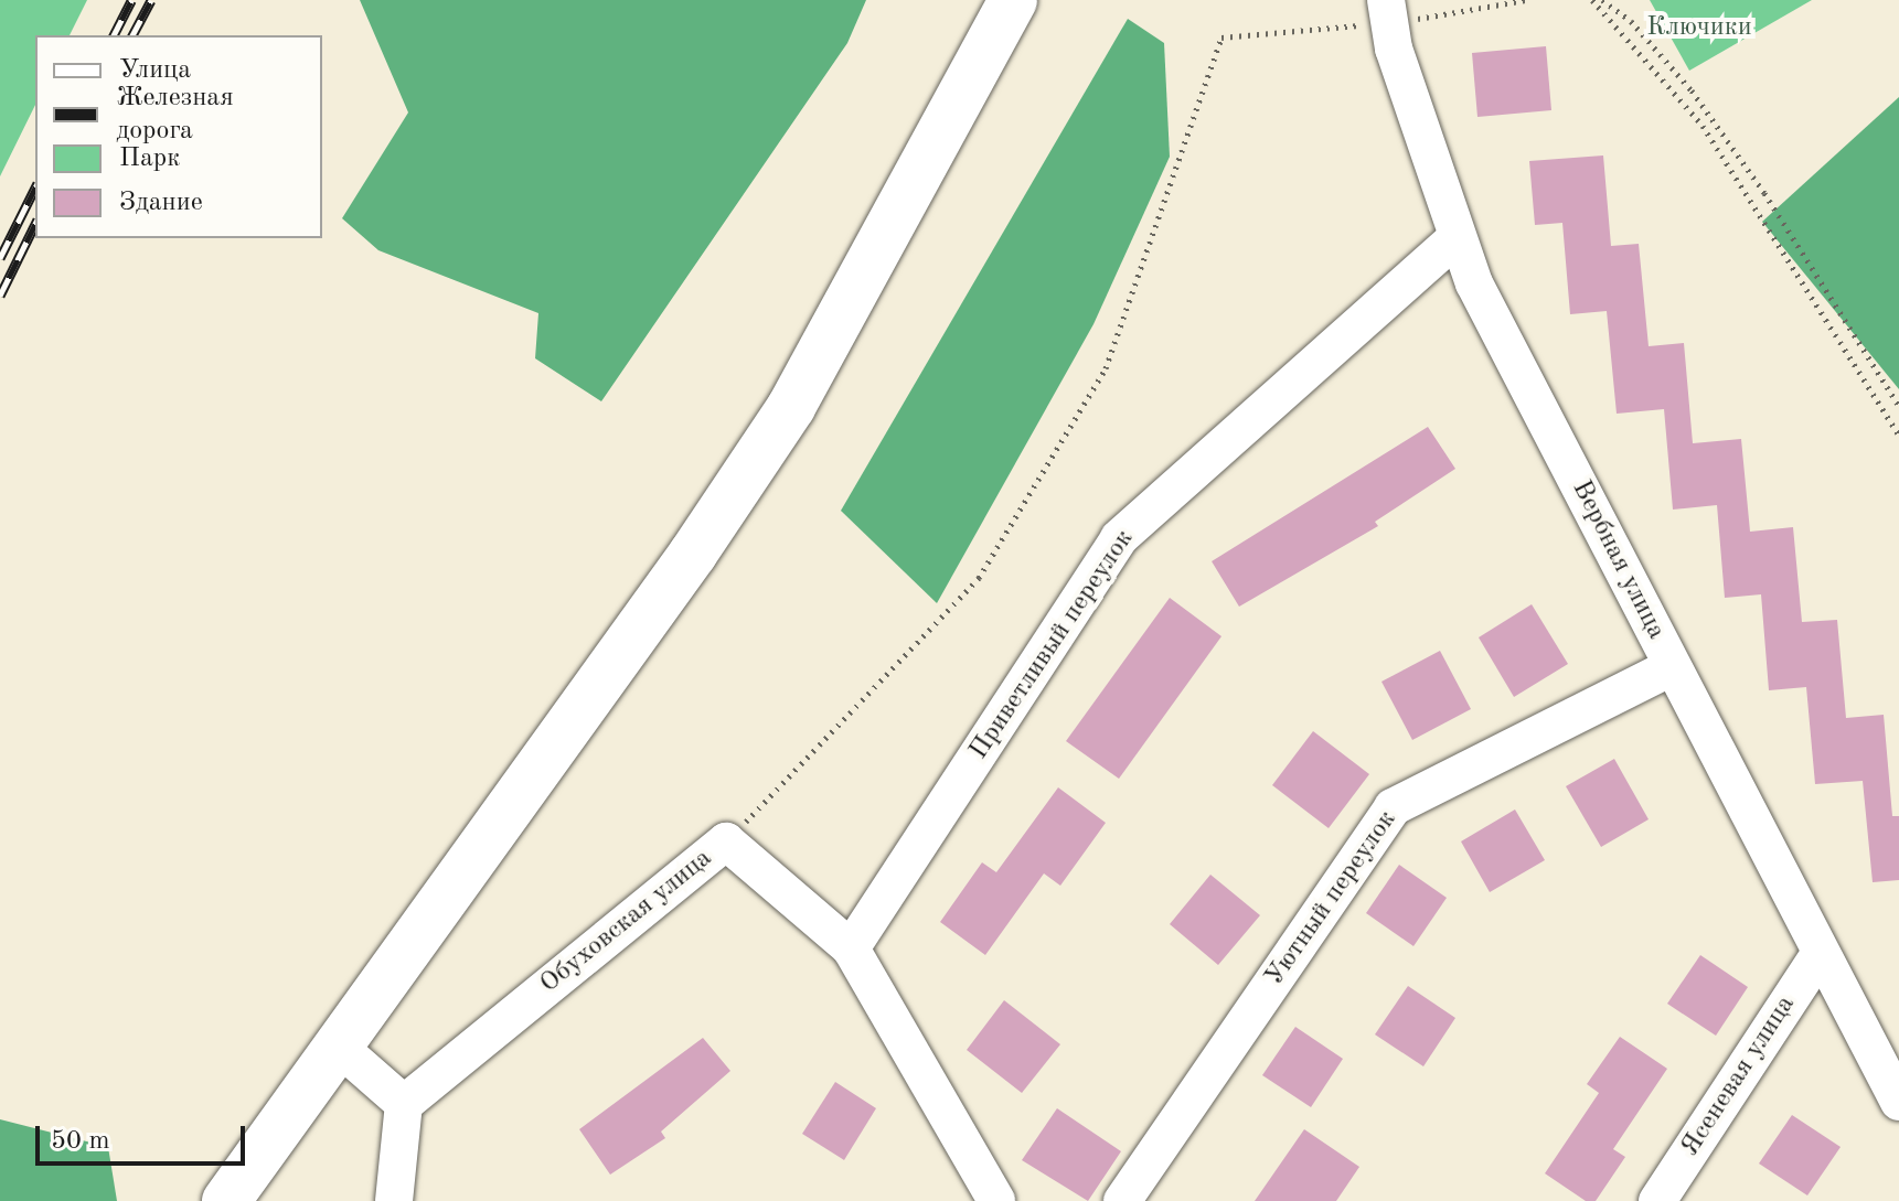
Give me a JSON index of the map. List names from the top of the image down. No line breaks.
{"streets":{"street":["Вербная улица","Приветливый переулок","Уютный переулок","Обуховская улица","Ясеневая улица"]},"crossings":[["Вербная улица","Приветливый переулок"],["Вербная улица","Уютный переулок"],["Вербная улица","Ясеневая улица"],["Приветливый переулок","Обуховская улица"]],"parks":["Ключики"],"legend":["Улица","Железная дорога","Парк","Здание"],"scale_bar":"50 m"}
